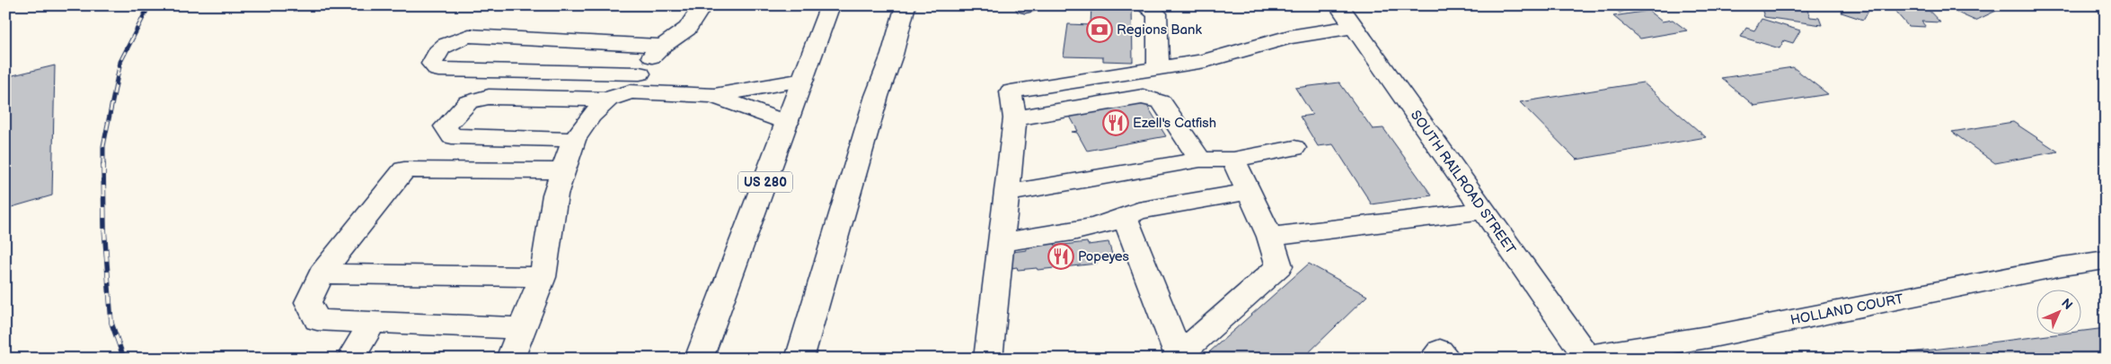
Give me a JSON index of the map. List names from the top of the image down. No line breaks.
{"streets":{"main road":["US 280","SOUTH RAILROAD STREET","HOLLAND COURT"]},"crossings":[["SOUTH RAILROAD STREET","HOLLAND COURT"]],"places":{"bank":["Regions Bank"],"restaurant":["Ezell's Catfish","Popeyes"]},"north":"top right"}
